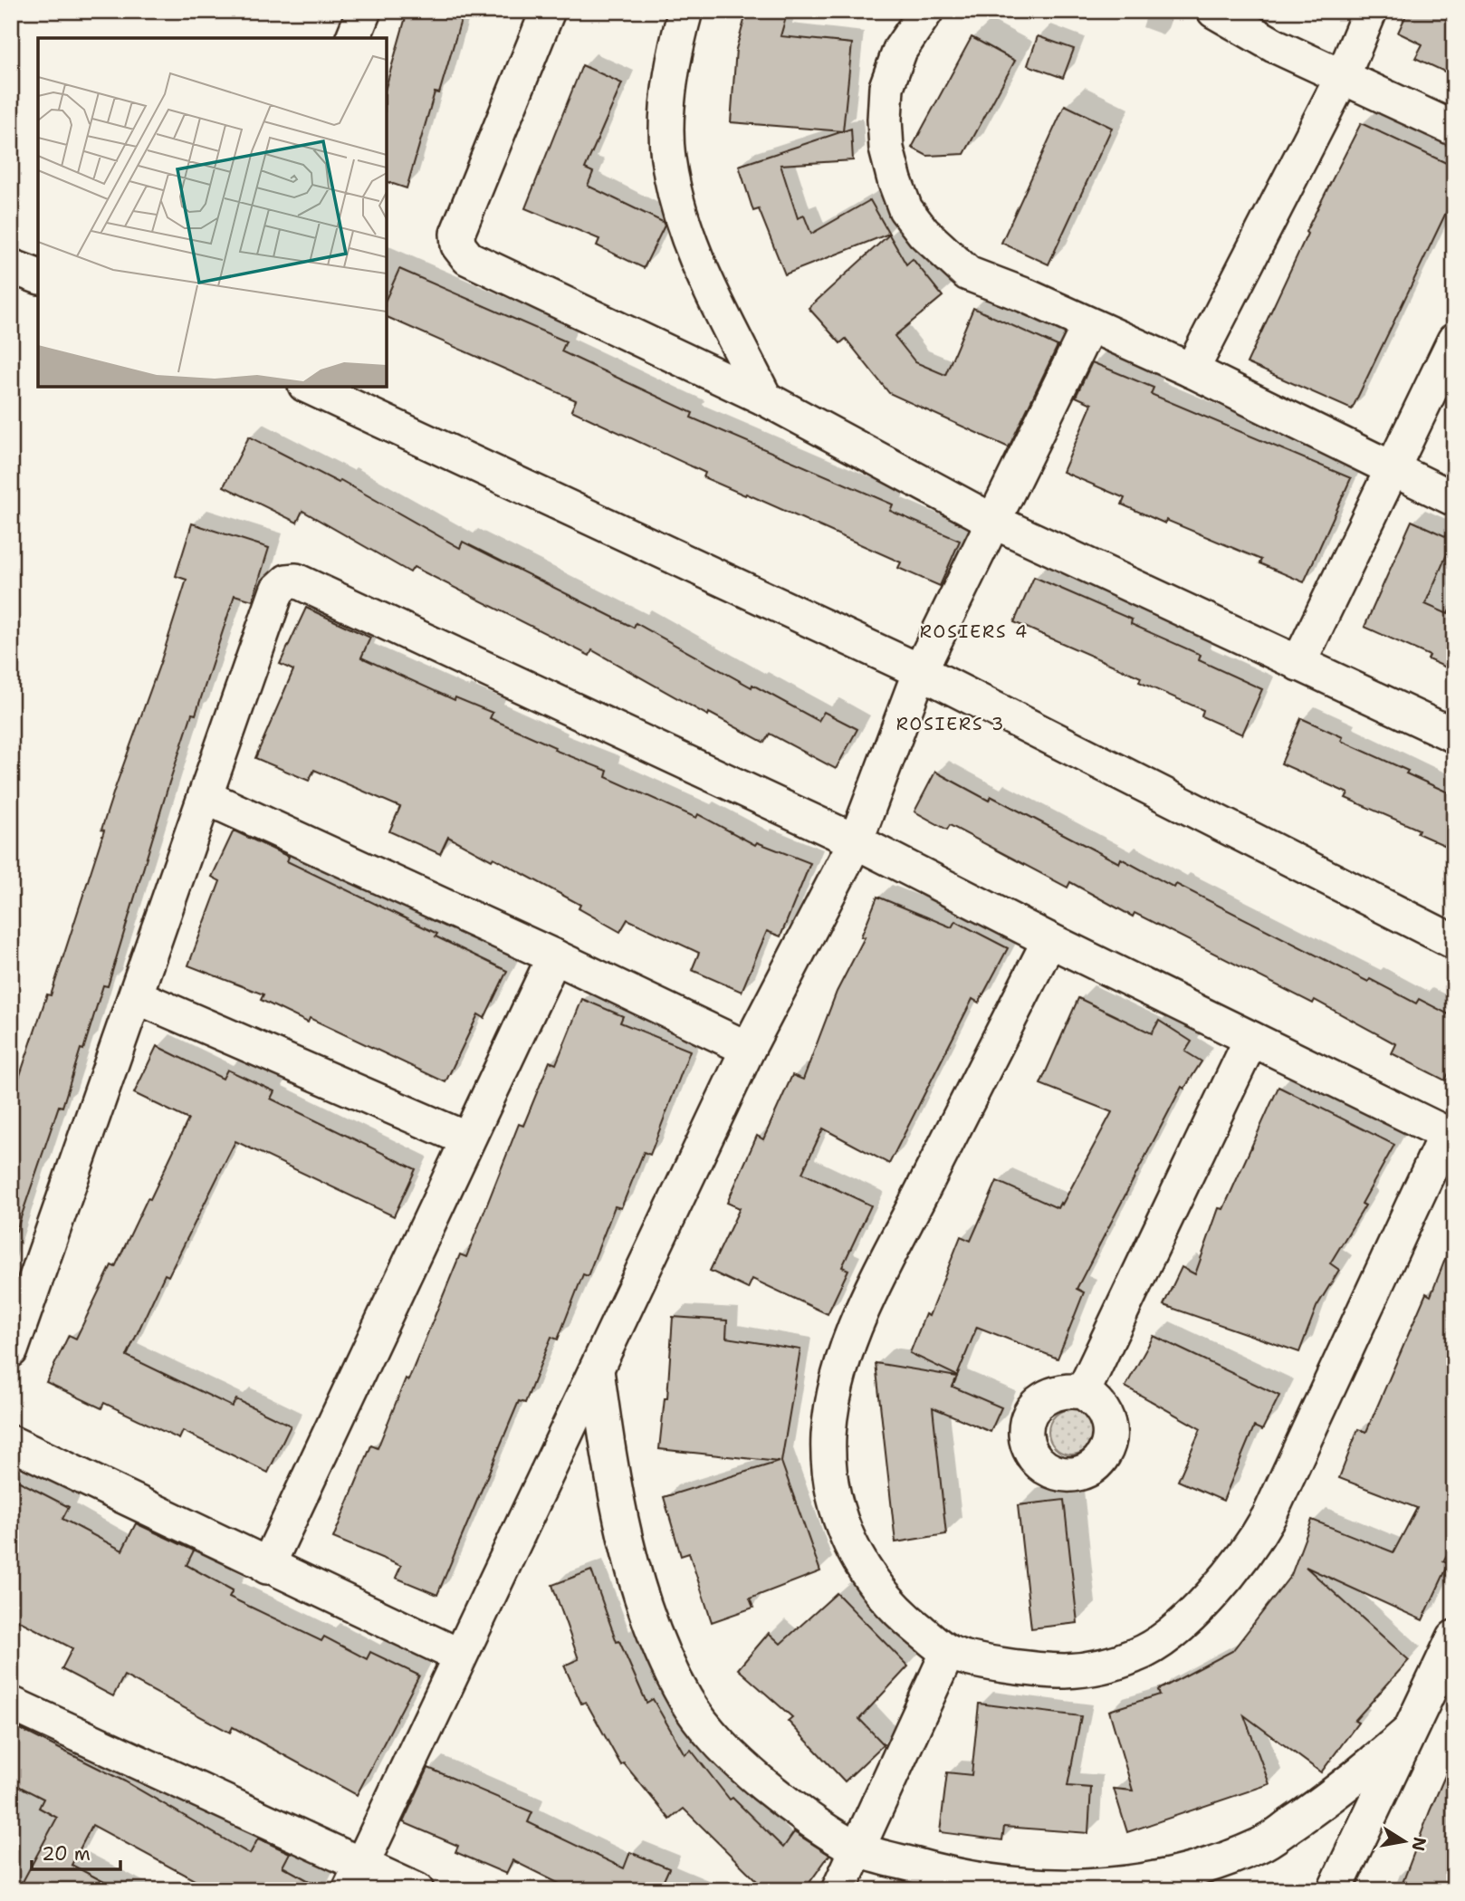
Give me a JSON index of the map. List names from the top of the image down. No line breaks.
{"districts":["ROSIERS 4","ROSIERS 3"],"scale_bar":"20 m","north":"right"}
